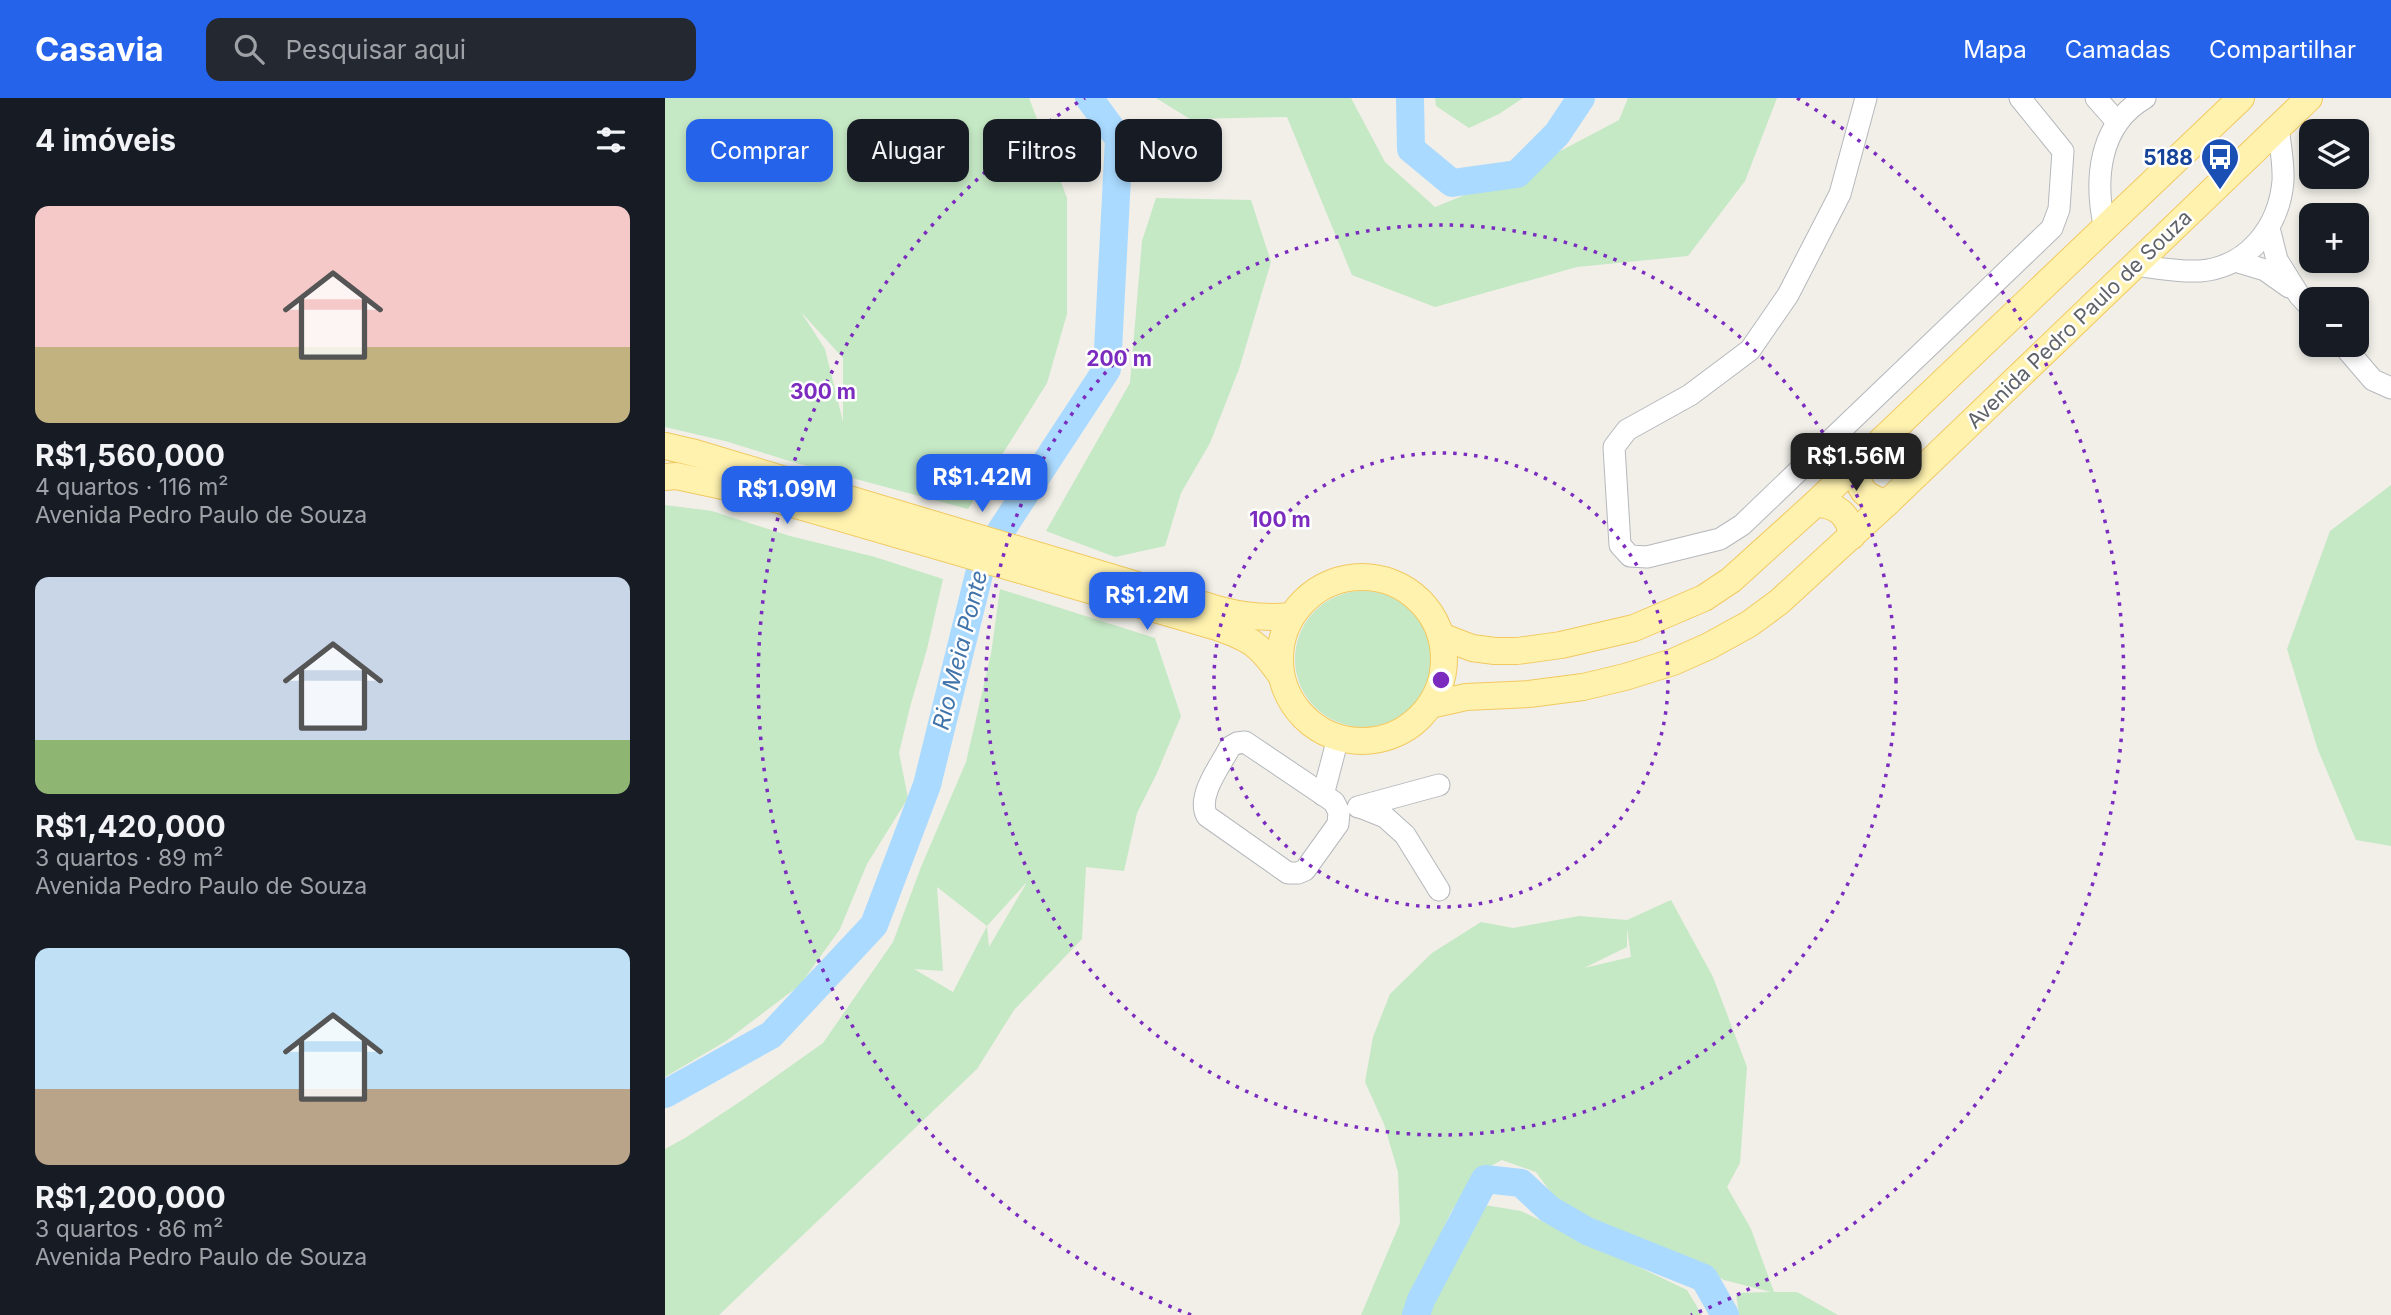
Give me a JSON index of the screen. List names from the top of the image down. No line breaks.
{"streets":{"main road":["Avenida Pedro Paulo de Souza"]},"water":["Rio Meia Ponte"],"places":{"bus stop":["5188"]},"page":{"header":"Casavia","search":"Pesquisar aqui","nav":["Mapa","Camadas","Compartilhar"],"heading":"4 imóveis","map_buttons":["+","−"],"chip":["Comprar","Alugar","Filtros","Novo"],"list":[{"name":"R$1,560,000","note":"4 quartos · 116 m² · Avenida Pedro Paulo de Souza"},{"name":"R$1,420,000","note":"3 quartos · 89 m² · Avenida Pedro Paulo de Souza"},{"name":"R$1,200,000","note":"3 quartos · 86 m² · Avenida Pedro Paulo de Souza"}],"price":["R$1.56M","R$1.42M","R$1.09M","R$1.2M"]},"rings":["200 m","300 m","100 m"]}
